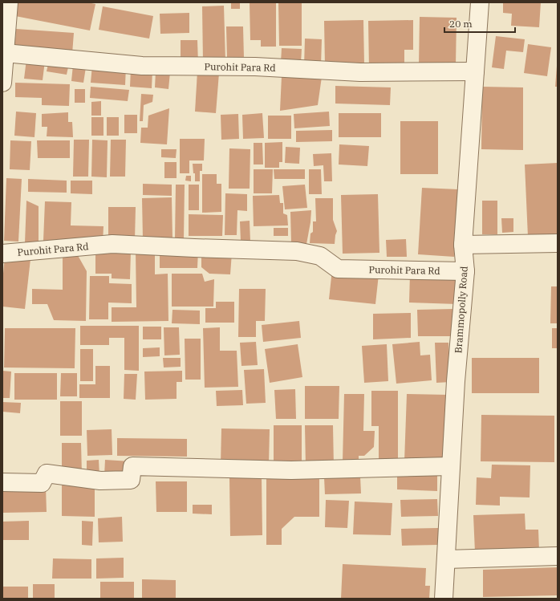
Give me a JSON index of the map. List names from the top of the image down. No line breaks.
{"streets":{"street":["Purohit Para Rd","Brammopolly Road"]},"crossings":[["Purohit Para Rd","Brammopolly Road"]],"scale_bar":"20 m"}
